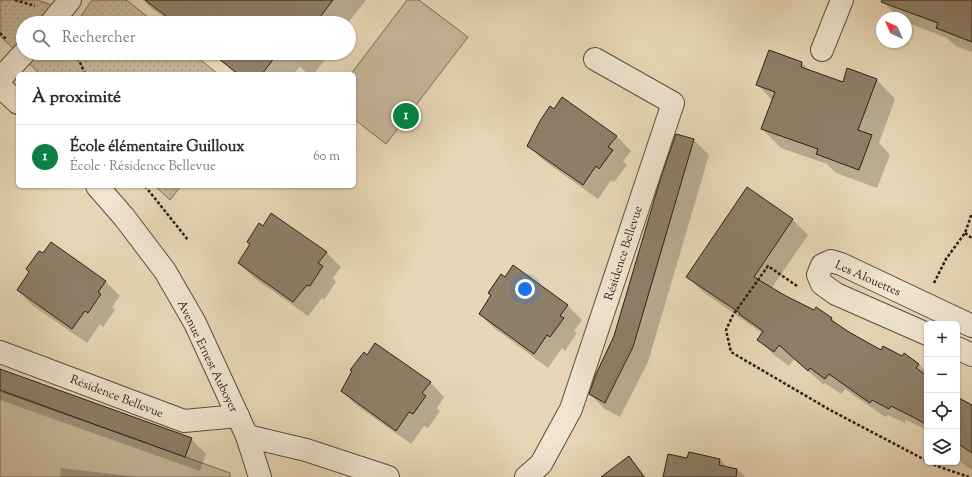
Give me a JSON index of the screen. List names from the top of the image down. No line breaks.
{"streets":{"street":["Résidence Bellevue","Les Alouettes","Avenue Ernest Auboyer"]},"crossings":[["Résidence Bellevue","Avenue Ernest Auboyer"]],"north":"top left","page":{"search":"Rechercher","heading":"À proximité","pins":"1","list":[{"mark":"1","name":"École élémentaire Guilloux","note":"École · Résidence Bellevue","value":"60 m"}],"map_buttons":["+","−"]}}
